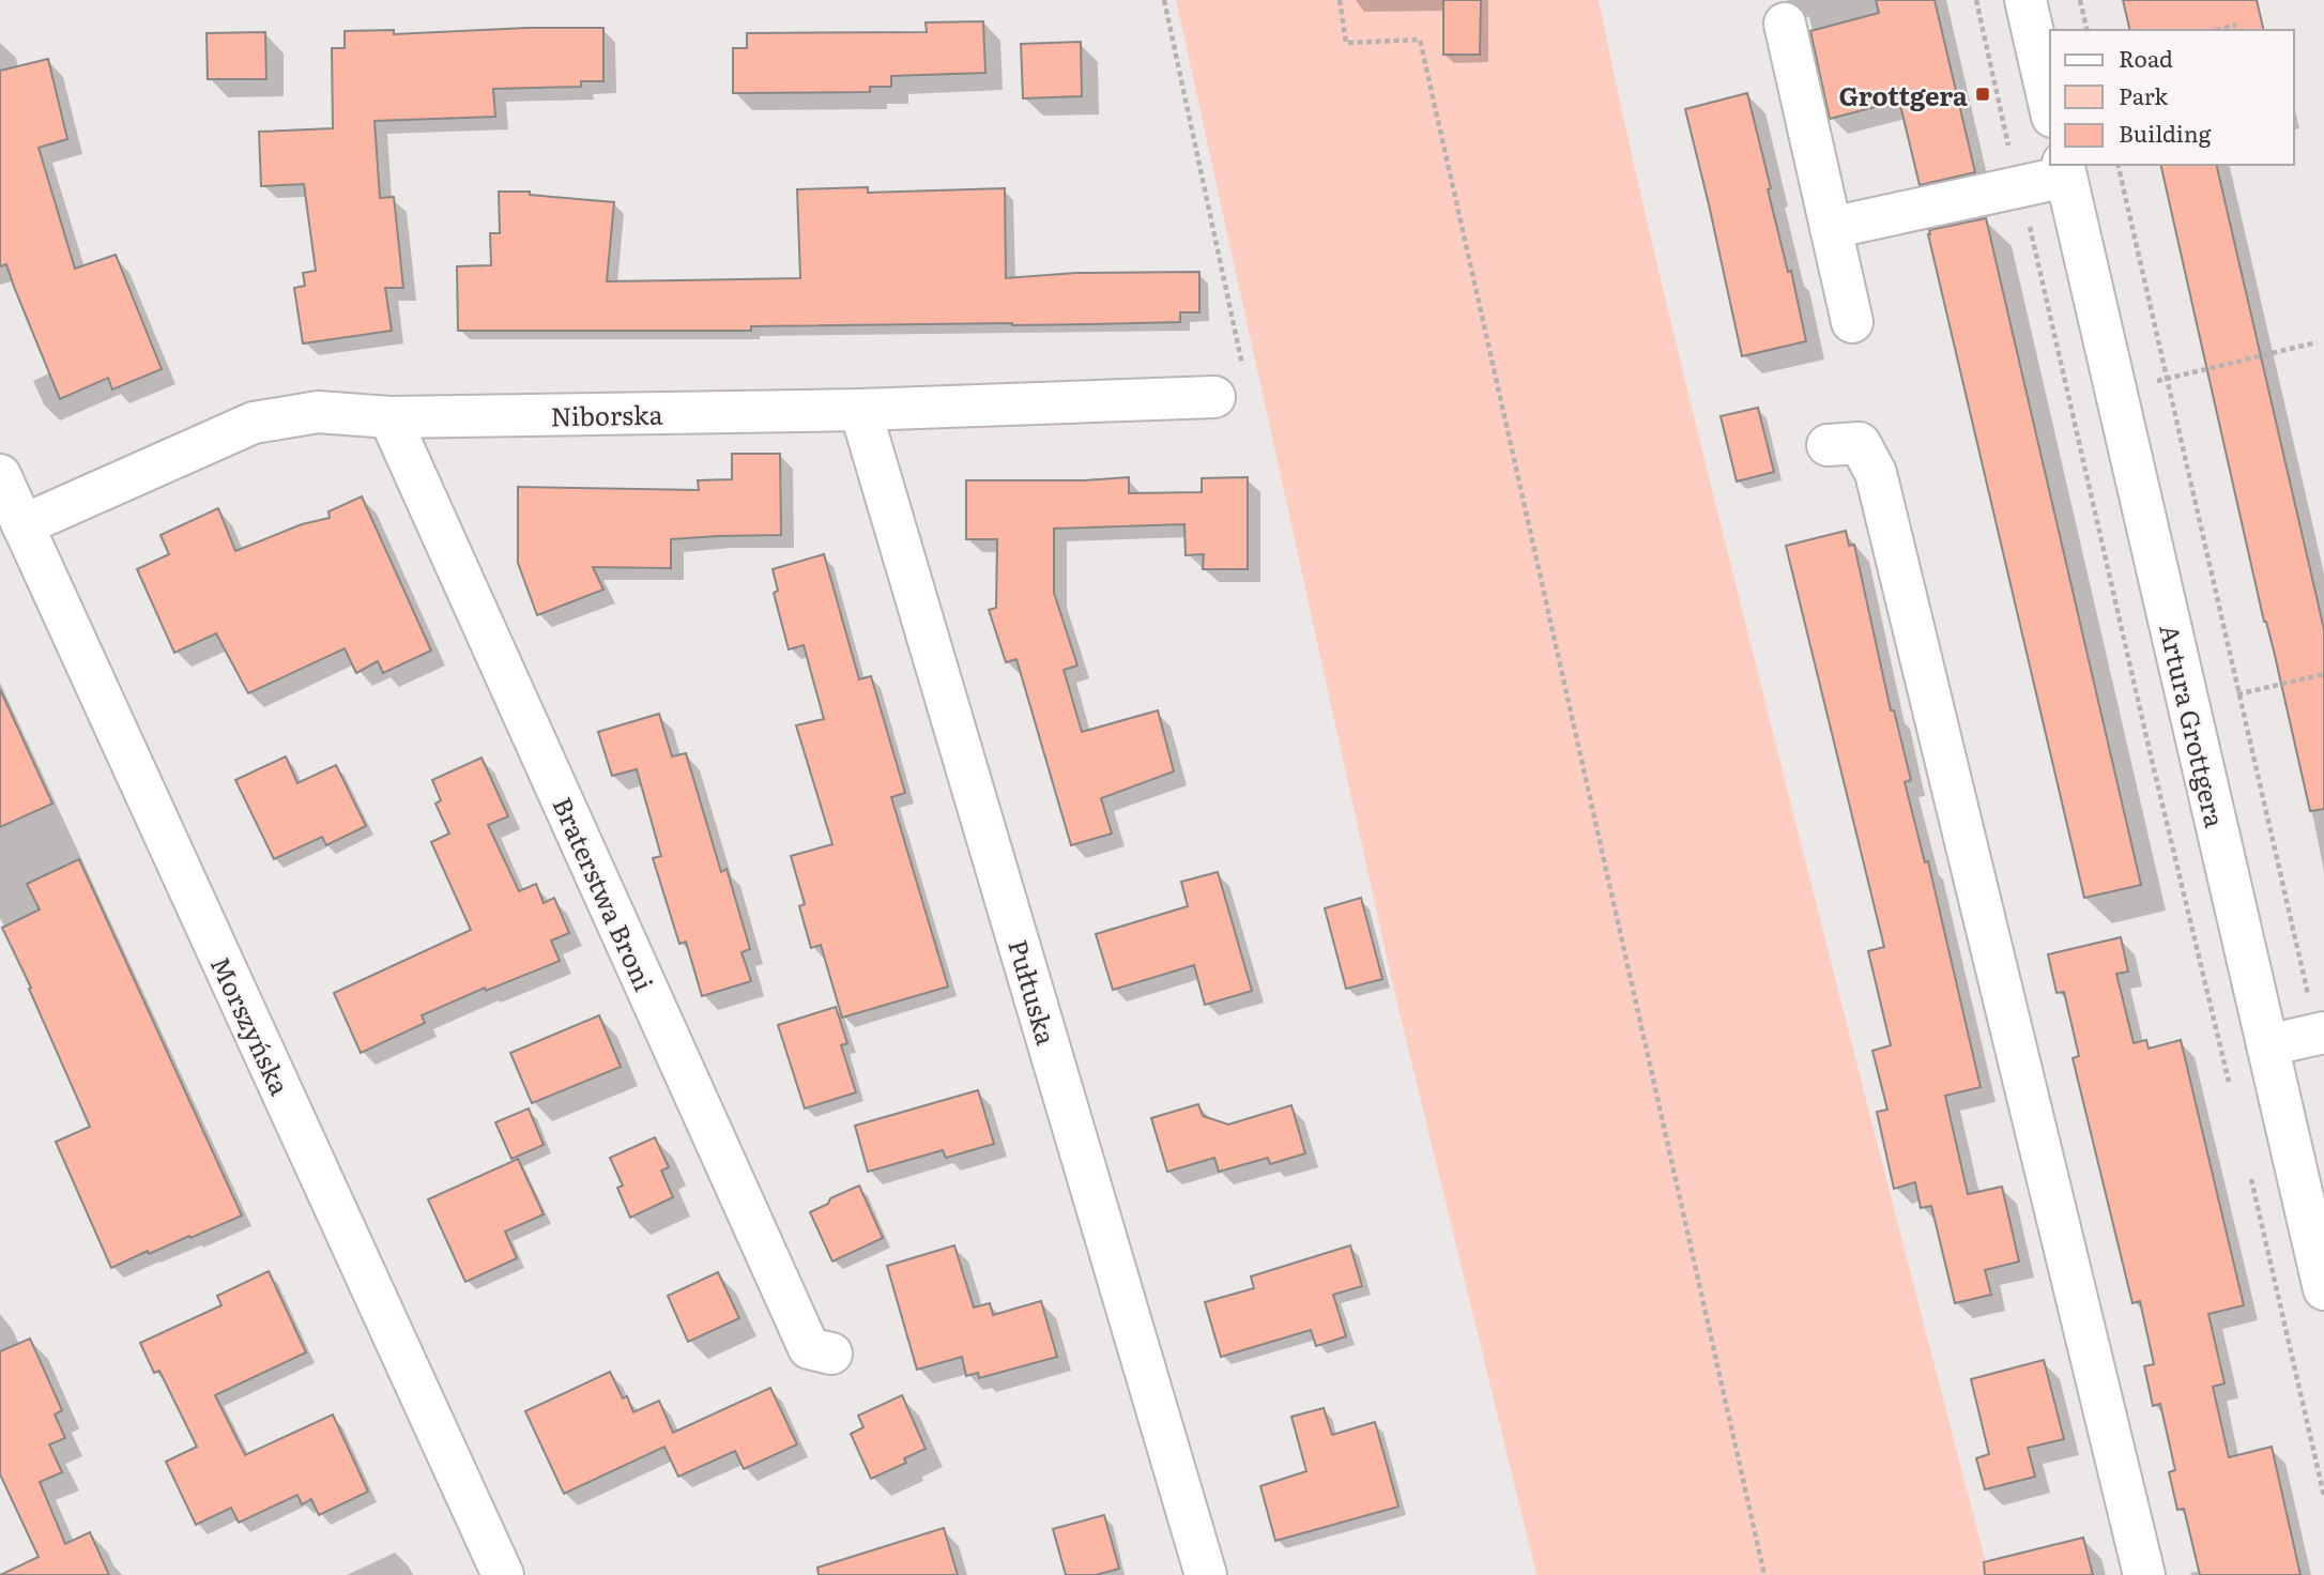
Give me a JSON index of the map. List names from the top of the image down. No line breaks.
{"streets":{"street":["Niborska","Artura Grottgera","Braterstwa Broni","Pułtuska","Morszyńska"]},"crossings":[["Niborska","Braterstwa Broni"],["Niborska","Pułtuska"],["Niborska","Morszyńska"]],"places":{"transit":["Grottgera"]},"legend":["Road","Park","Building"]}
